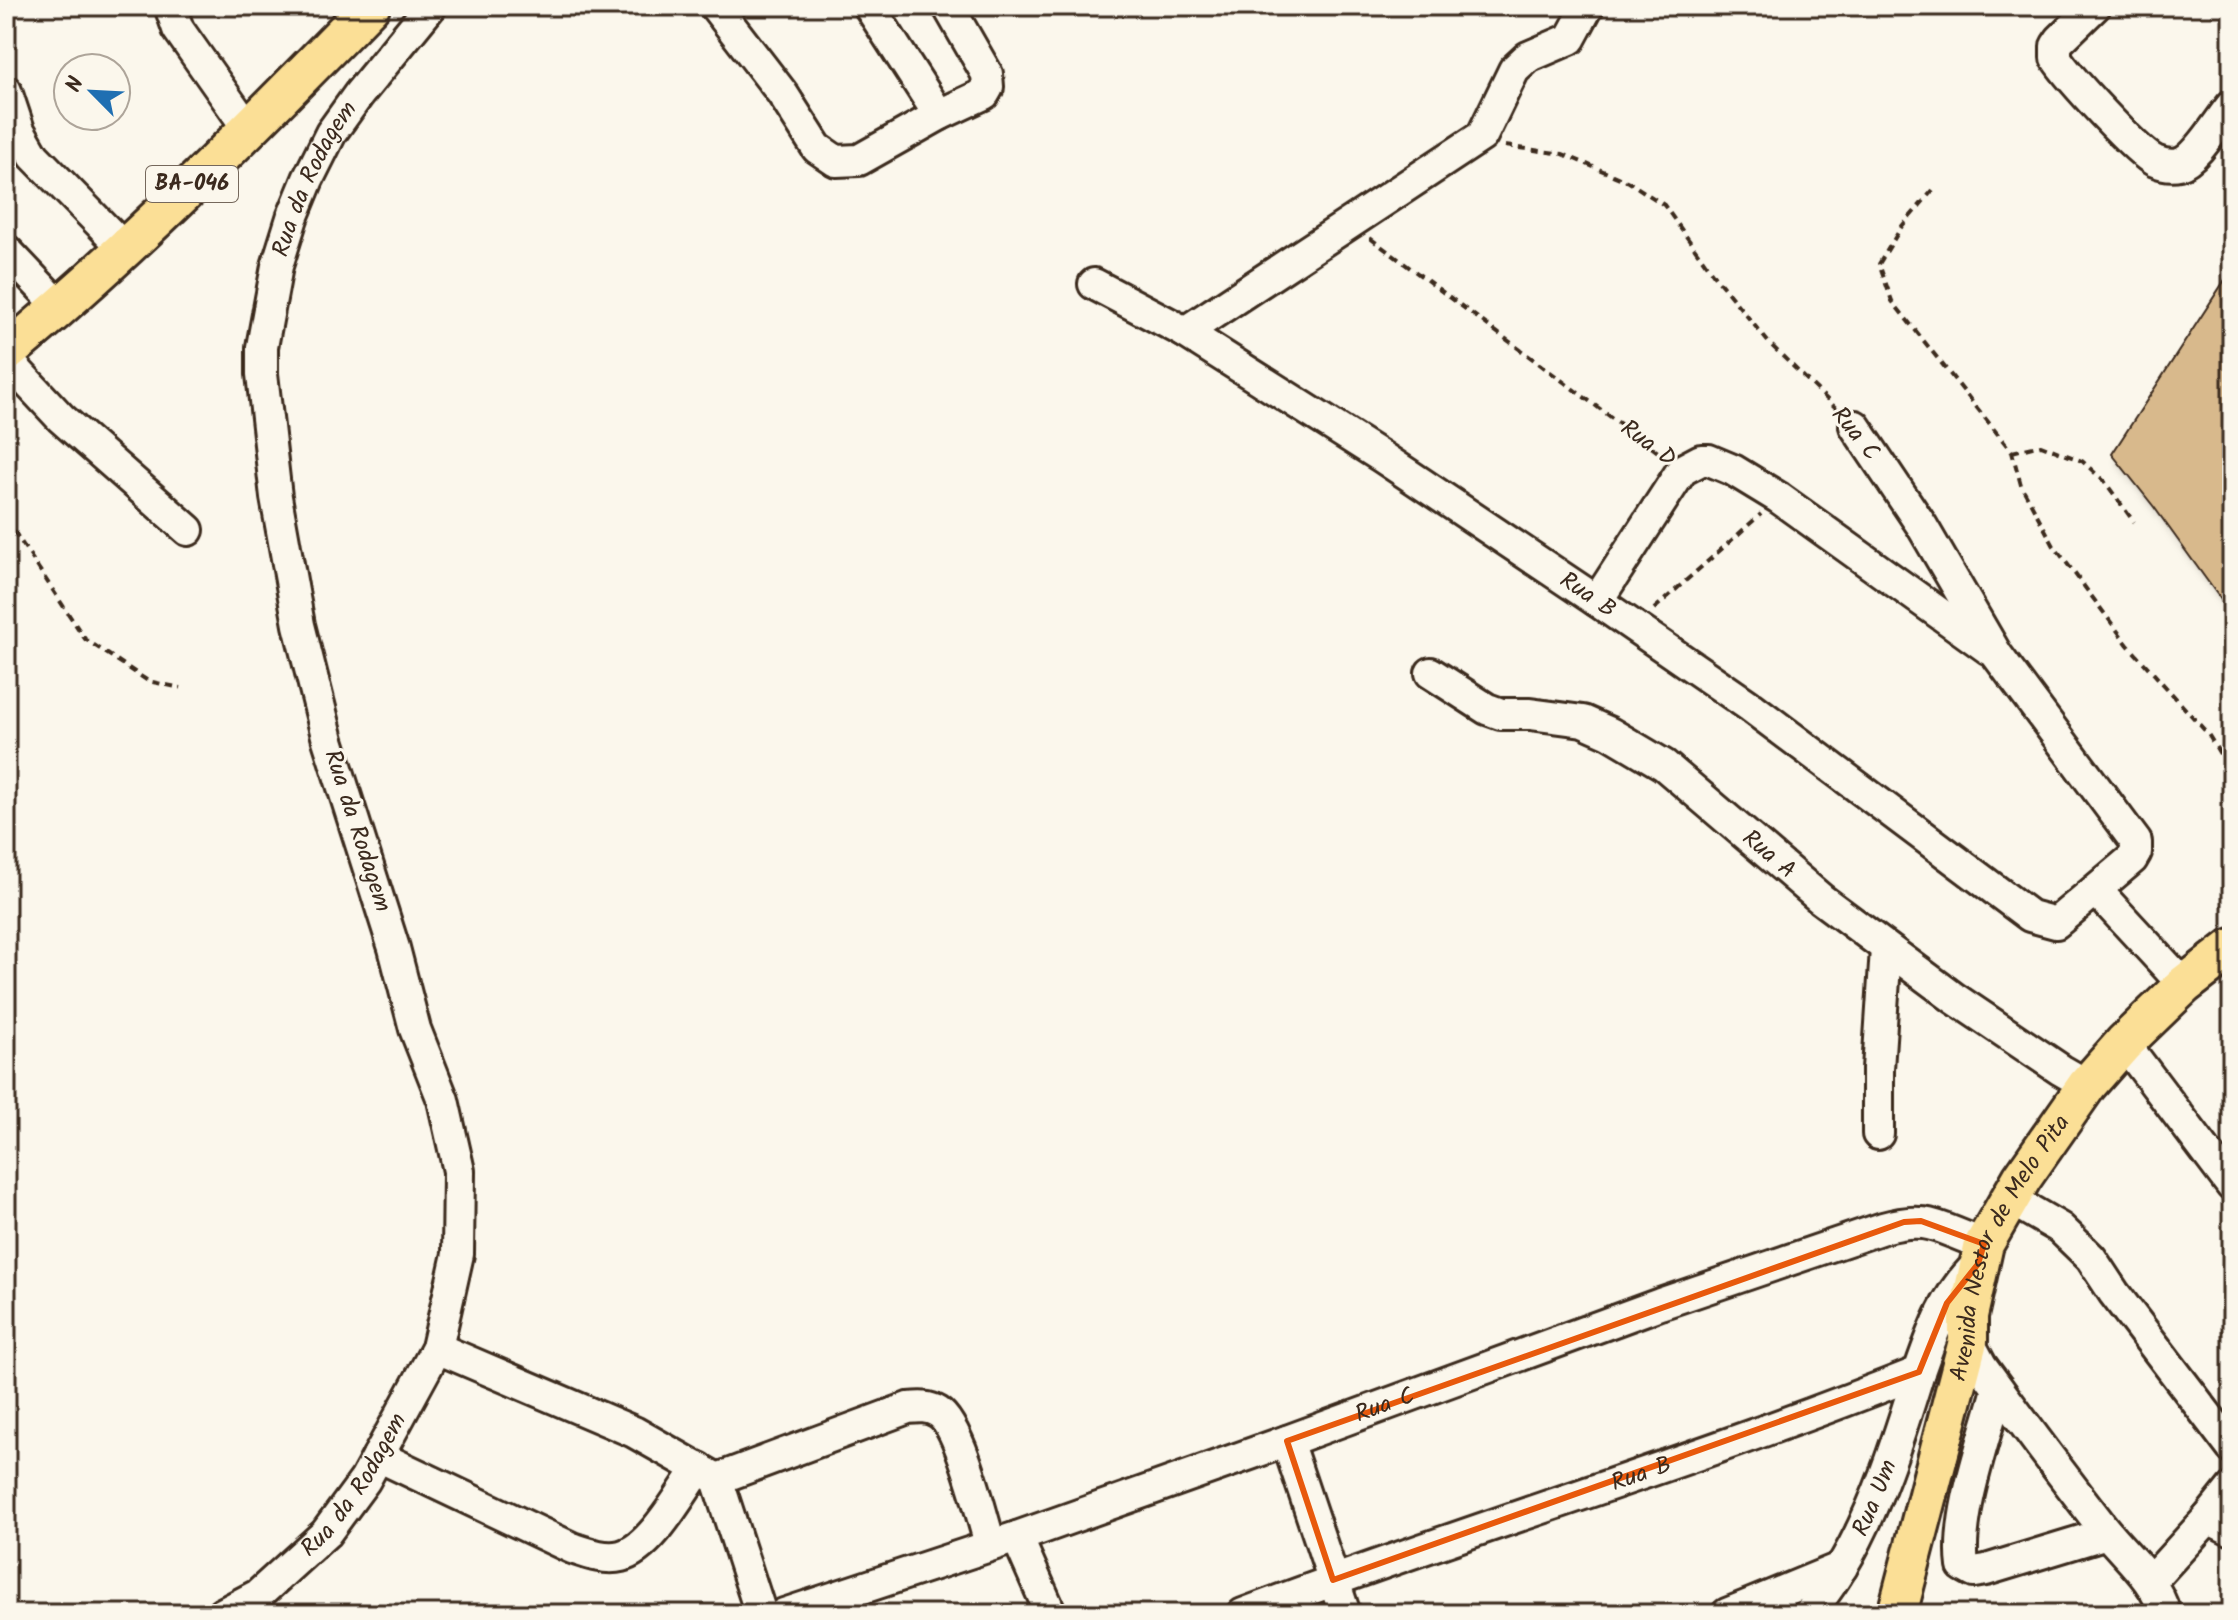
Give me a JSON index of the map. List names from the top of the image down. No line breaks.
{"streets":{"main road":["BA-046","Avenida Nestor de Melo Pita"],"street":["Rua da Rodagem","Rua C","Rua D","Rua B","Rua A","Rua Um"]},"crossings":[["Rua C","Rua D"],["Rua C","Rua B"],["Rua C","Avenida Nestor de Melo Pita"],["Rua B","Rua Um"],["Rua A","Avenida Nestor de Melo Pita"]],"north":"top left"}
